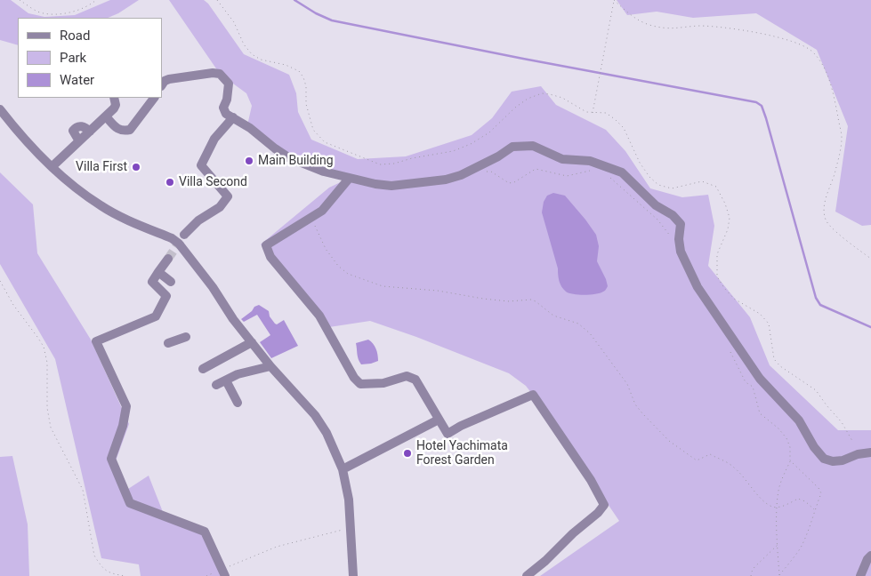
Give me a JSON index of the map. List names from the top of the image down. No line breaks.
{"places":["Main Building","Villa First","Villa Second","Hotel Yachimata Forest Garden"],"legend":["Road","Park","Water"]}
